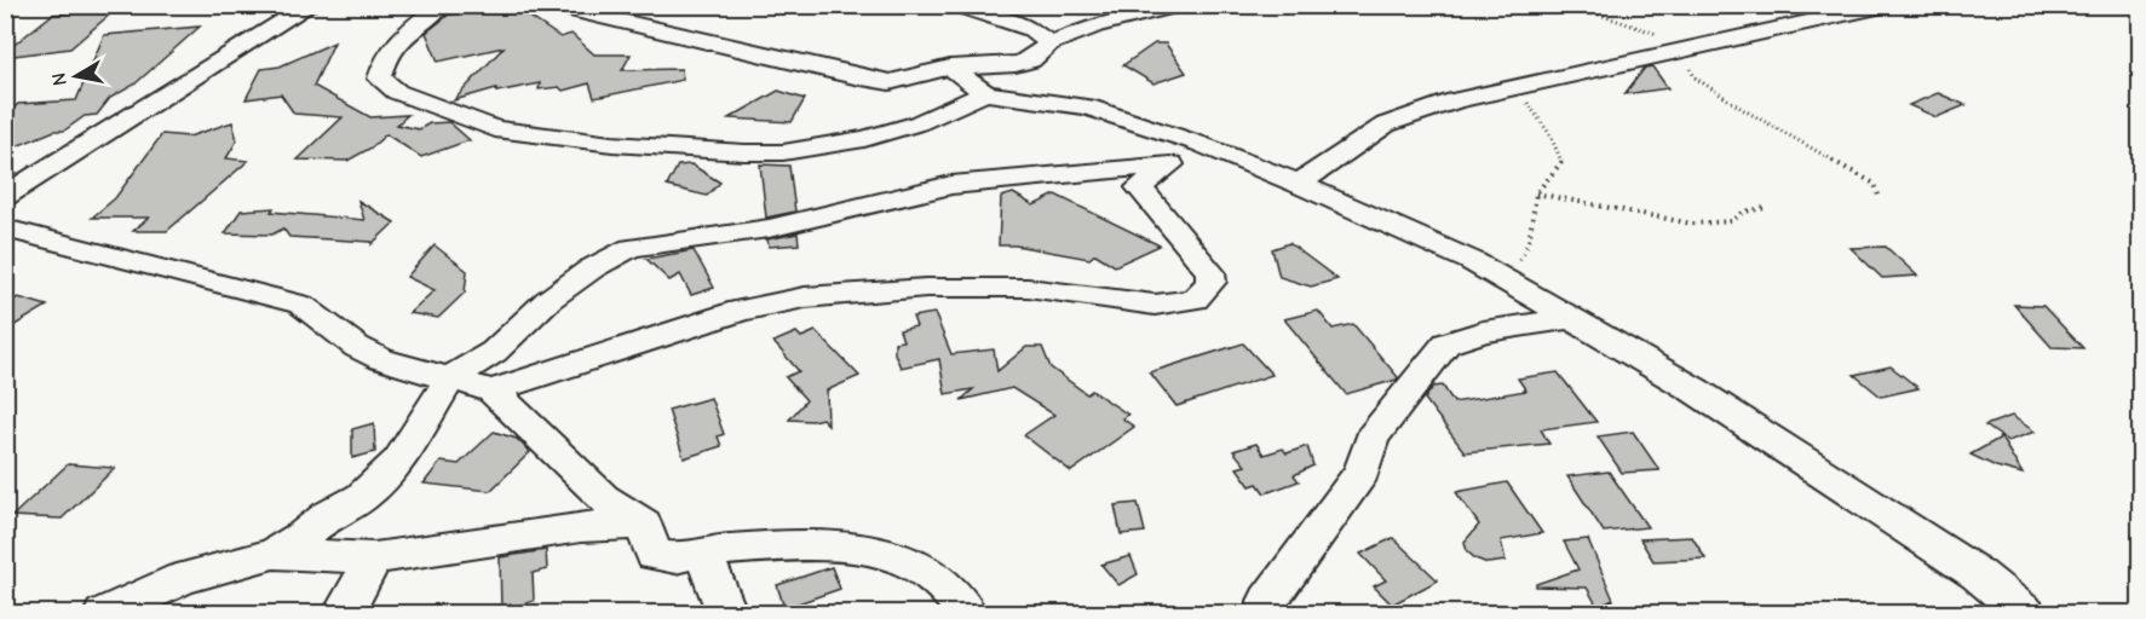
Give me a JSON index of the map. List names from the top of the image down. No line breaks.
{"north":"left"}
